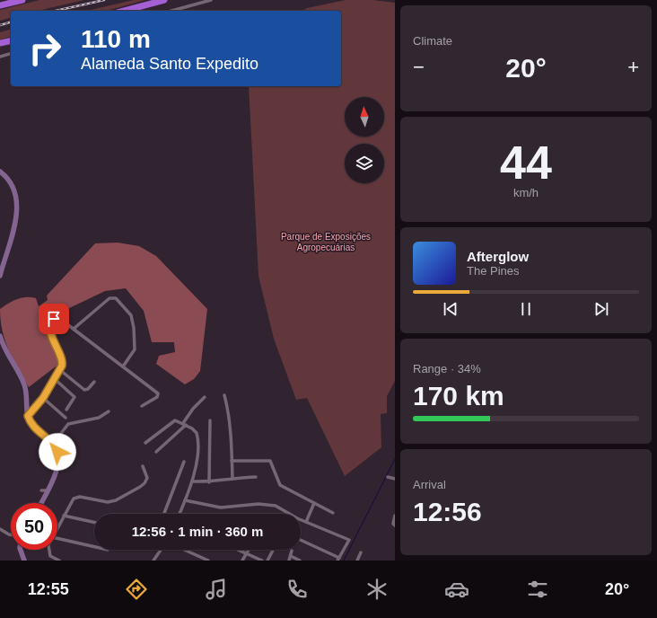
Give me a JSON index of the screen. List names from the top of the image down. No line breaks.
{"parks":["Parque de Exposições Agropecuárias"],"north":"top","page":{"tile":["Climate",["44","km/h"],["Range · 34%","170 km"],["Arrival","12:56"]],"turn":["110 m","Alameda Santo Expedito"],"heat":["−","20°","+"],"song":["Afterglow","The Pines"],"limit":"50","trip":"12:56 · 1 min · 360 m","tabs":["12:55","20°"]}}
